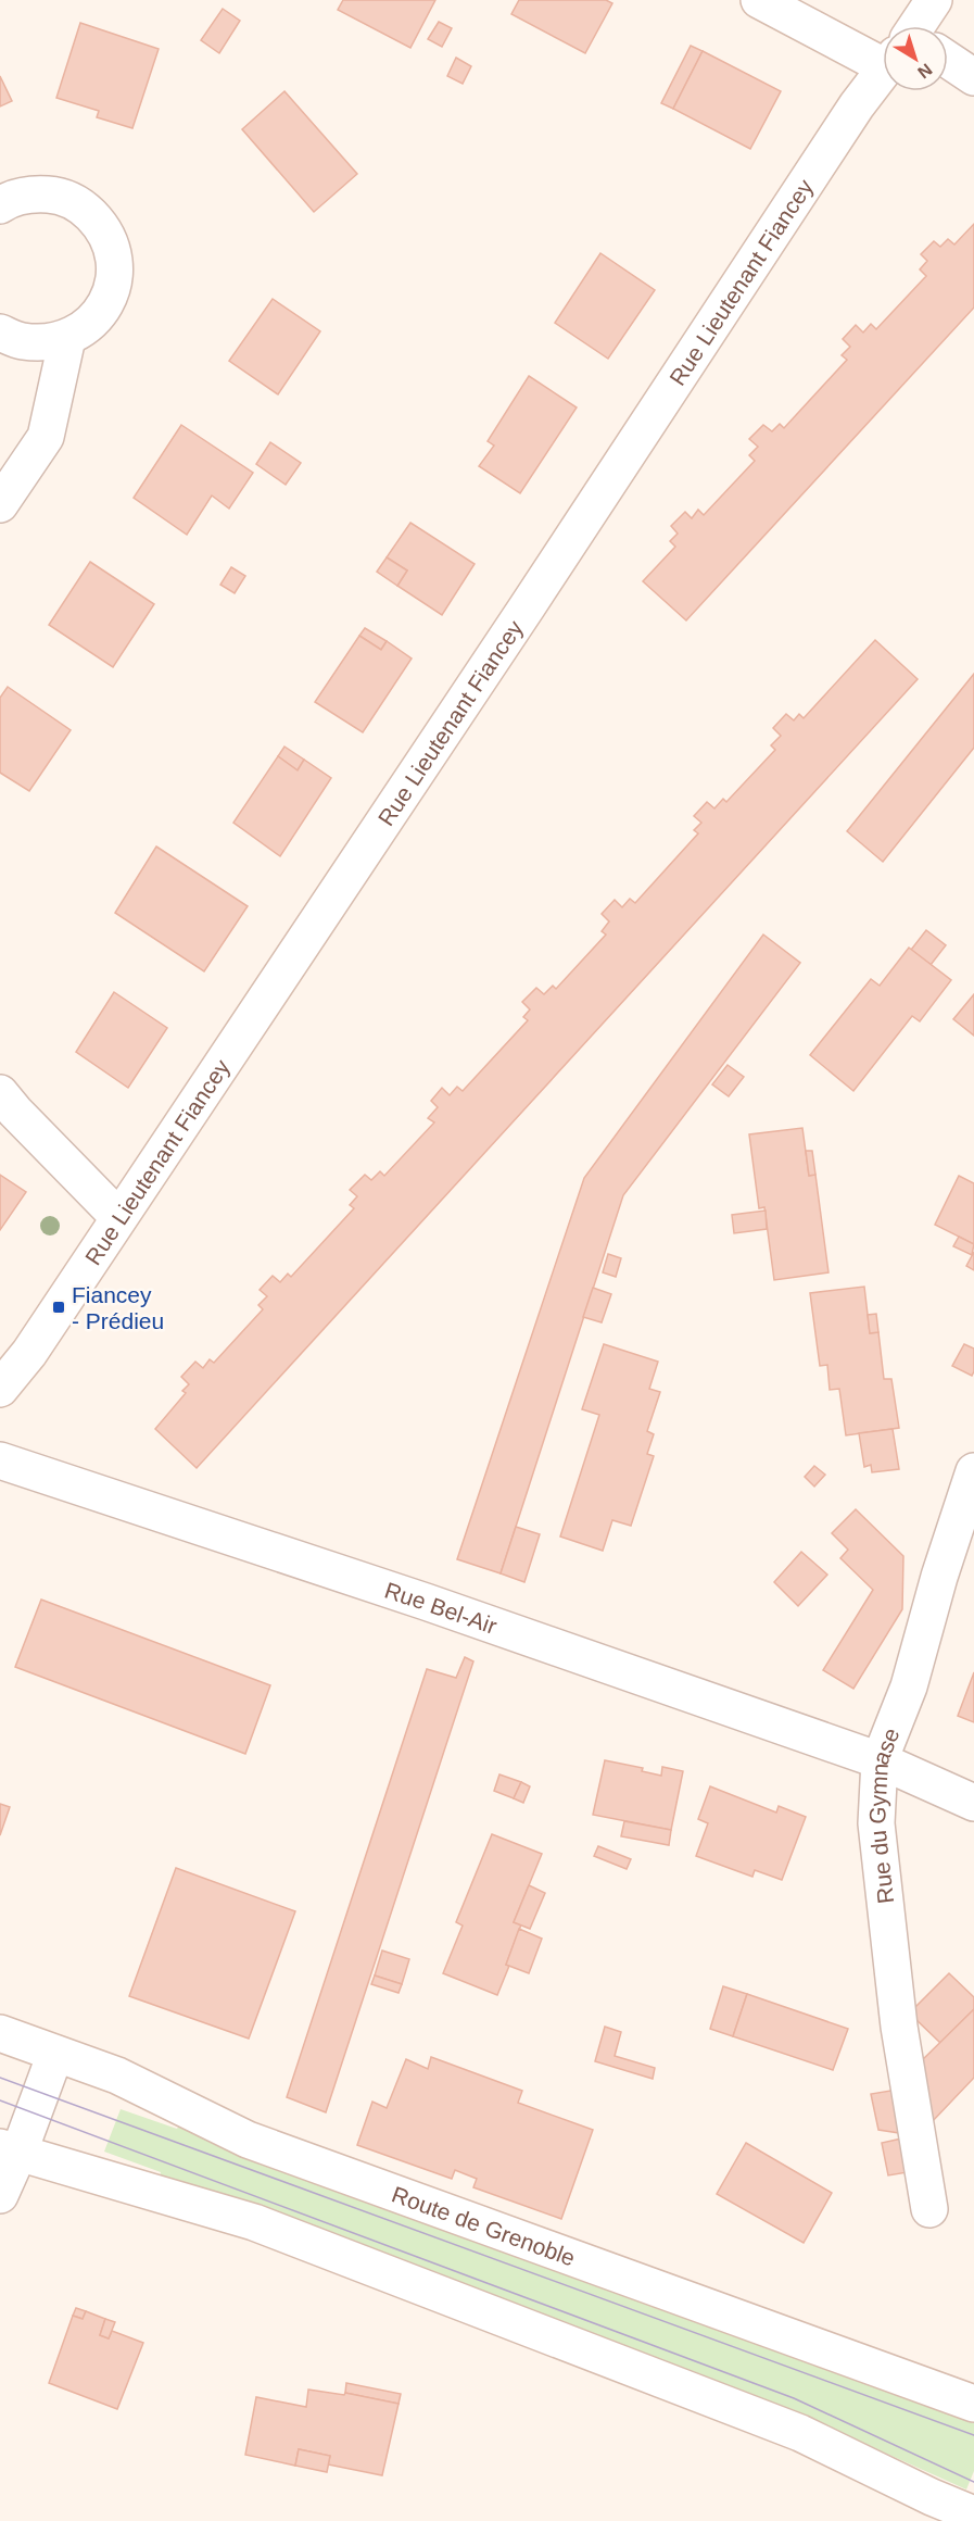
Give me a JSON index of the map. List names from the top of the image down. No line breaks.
{"streets":{"street":["Rue Lieutenant Fiancey","Rue Bel-Air","Rue du Gymnase","Route de Grenoble"]},"crossings":[["Rue Bel-Air","Rue du Gymnase"]],"places":{"transit":["Fiancey - Prédieu"]},"north":"bottom right"}
